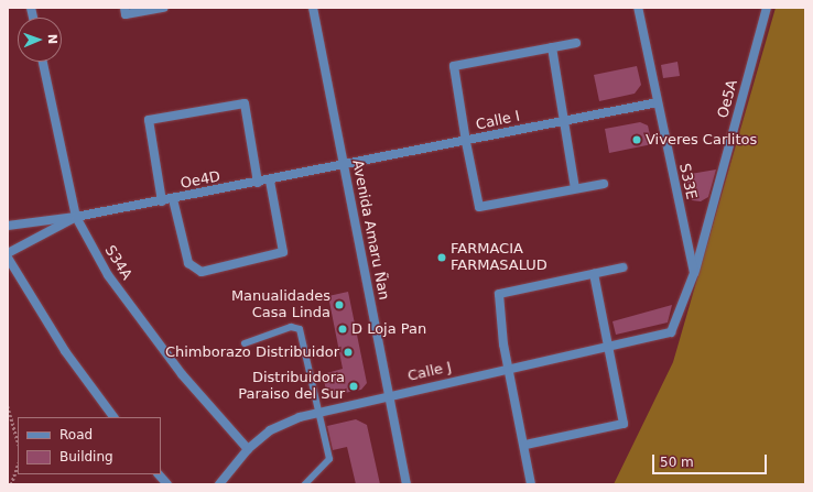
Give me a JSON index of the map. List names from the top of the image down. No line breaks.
{"streets":{"street":["Oe5A","Calle I","Oe4D","S33E","Avenida Amaru Ñan","S34A","Calle J"]},"crossings":[["Oe5A","S33E"],["Oe5A","Calle J"],["Calle I","Oe4D"],["Calle I","S33E"],["Calle I","Avenida Amaru Ñan"],["Oe4D","Avenida Amaru Ñan"],["Oe4D","S34A"],["S33E","Calle J"],["Avenida Amaru Ñan","Calle J"],["S34A","Calle J"]],"places":["Viveres Carlitos","FARMACIA FARMASALUD","Manualidades Casa Linda","D Loja Pan","Chimborazo Distribuidor","Distribuidora Paraiso del Sur"],"legend":["Road","Building"],"scale_bar":"50 m","north":"right"}
